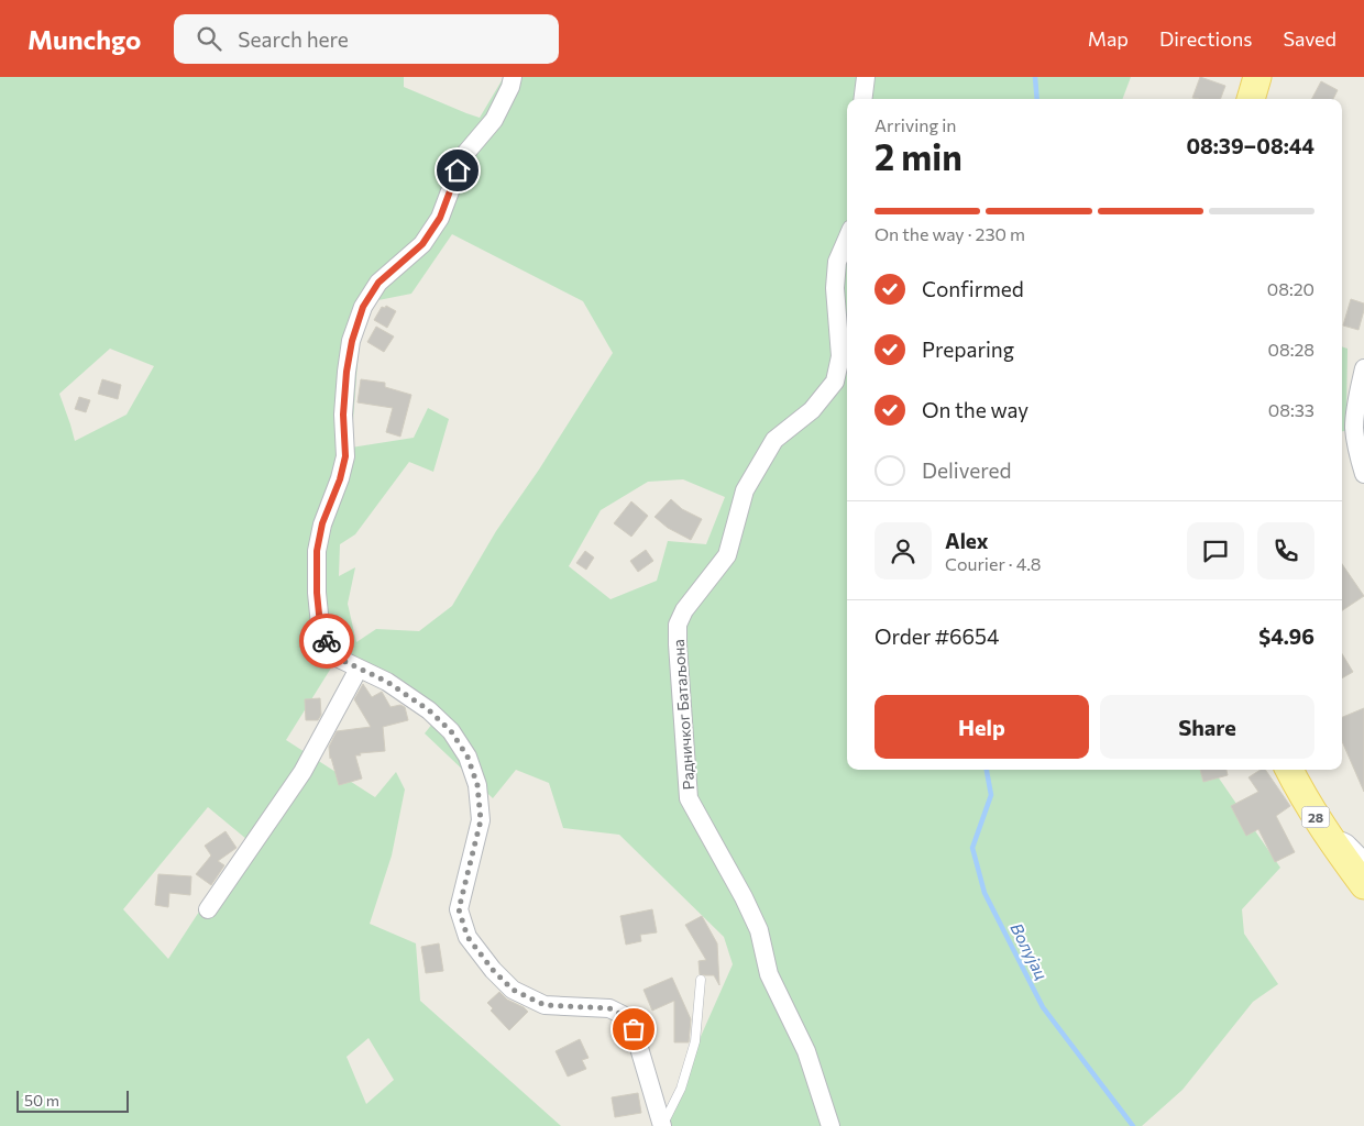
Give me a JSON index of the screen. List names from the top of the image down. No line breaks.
{"streets":{"main road":["28"],"street":["Радничког Батаљона"]},"water":["Волујац"],"scale_bar":"50 m","page":{"header":"Munchgo","search":"Search here","nav":["Map","Directions","Saved"],"heading":["2 min","Arriving in","08:39–08:44"],"panel":["Alex","Courier · 4.8","Order #6654","$4.96"],"bar":"On the way · 230 m","list":[["Confirmed","08:20"],["Preparing","08:28"],["On the way","08:33"],"Delivered"],"buttons":["Help","Share"],"scale":"50 m"}}
